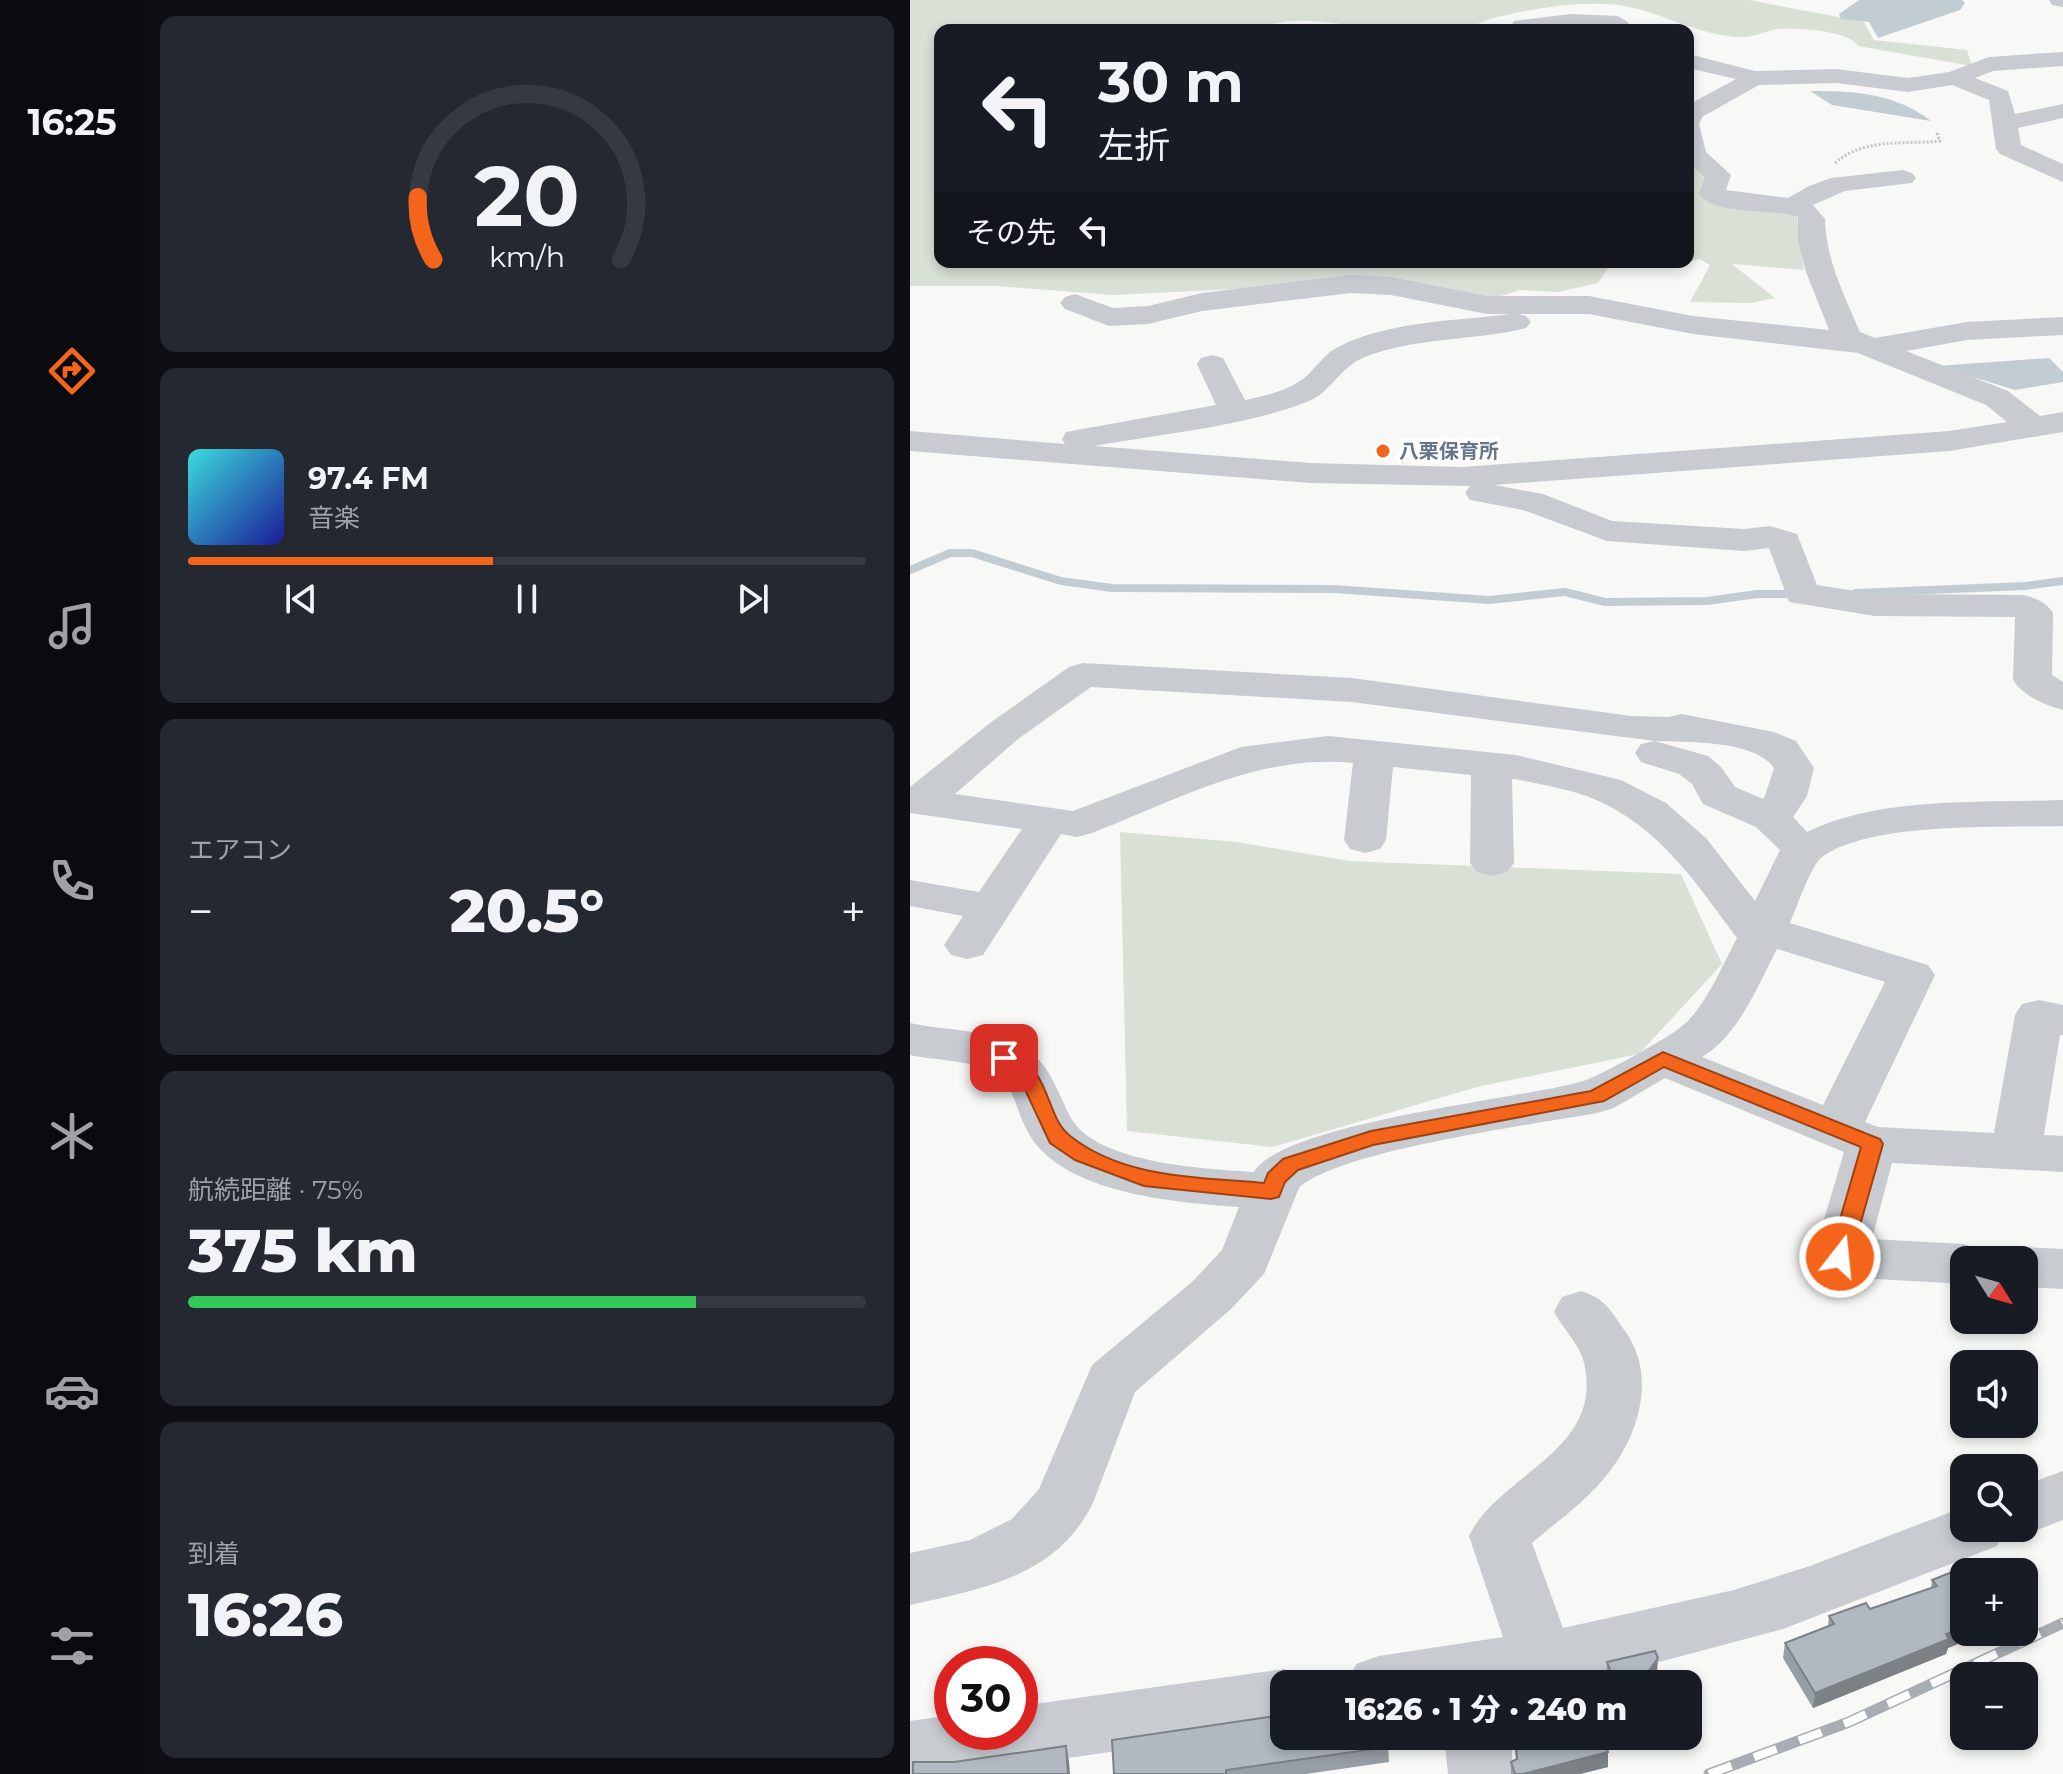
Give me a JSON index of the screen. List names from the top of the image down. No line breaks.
{"places":["八栗保育所"],"north":"bottom right","page":{"tabs":"16:25","turn":["30 m","左折"],"then":"その先","song":["97.4 FM","音楽"],"tile":["エアコン",["航続距離 · 75%","375 km"],["到着","16:26"]],"heat":["−","20.5°","+"],"map_buttons":["+","−"],"limit":"30","trip":"16:26 · 1 分 · 240 m","gauge":["20","km/h"]}}
